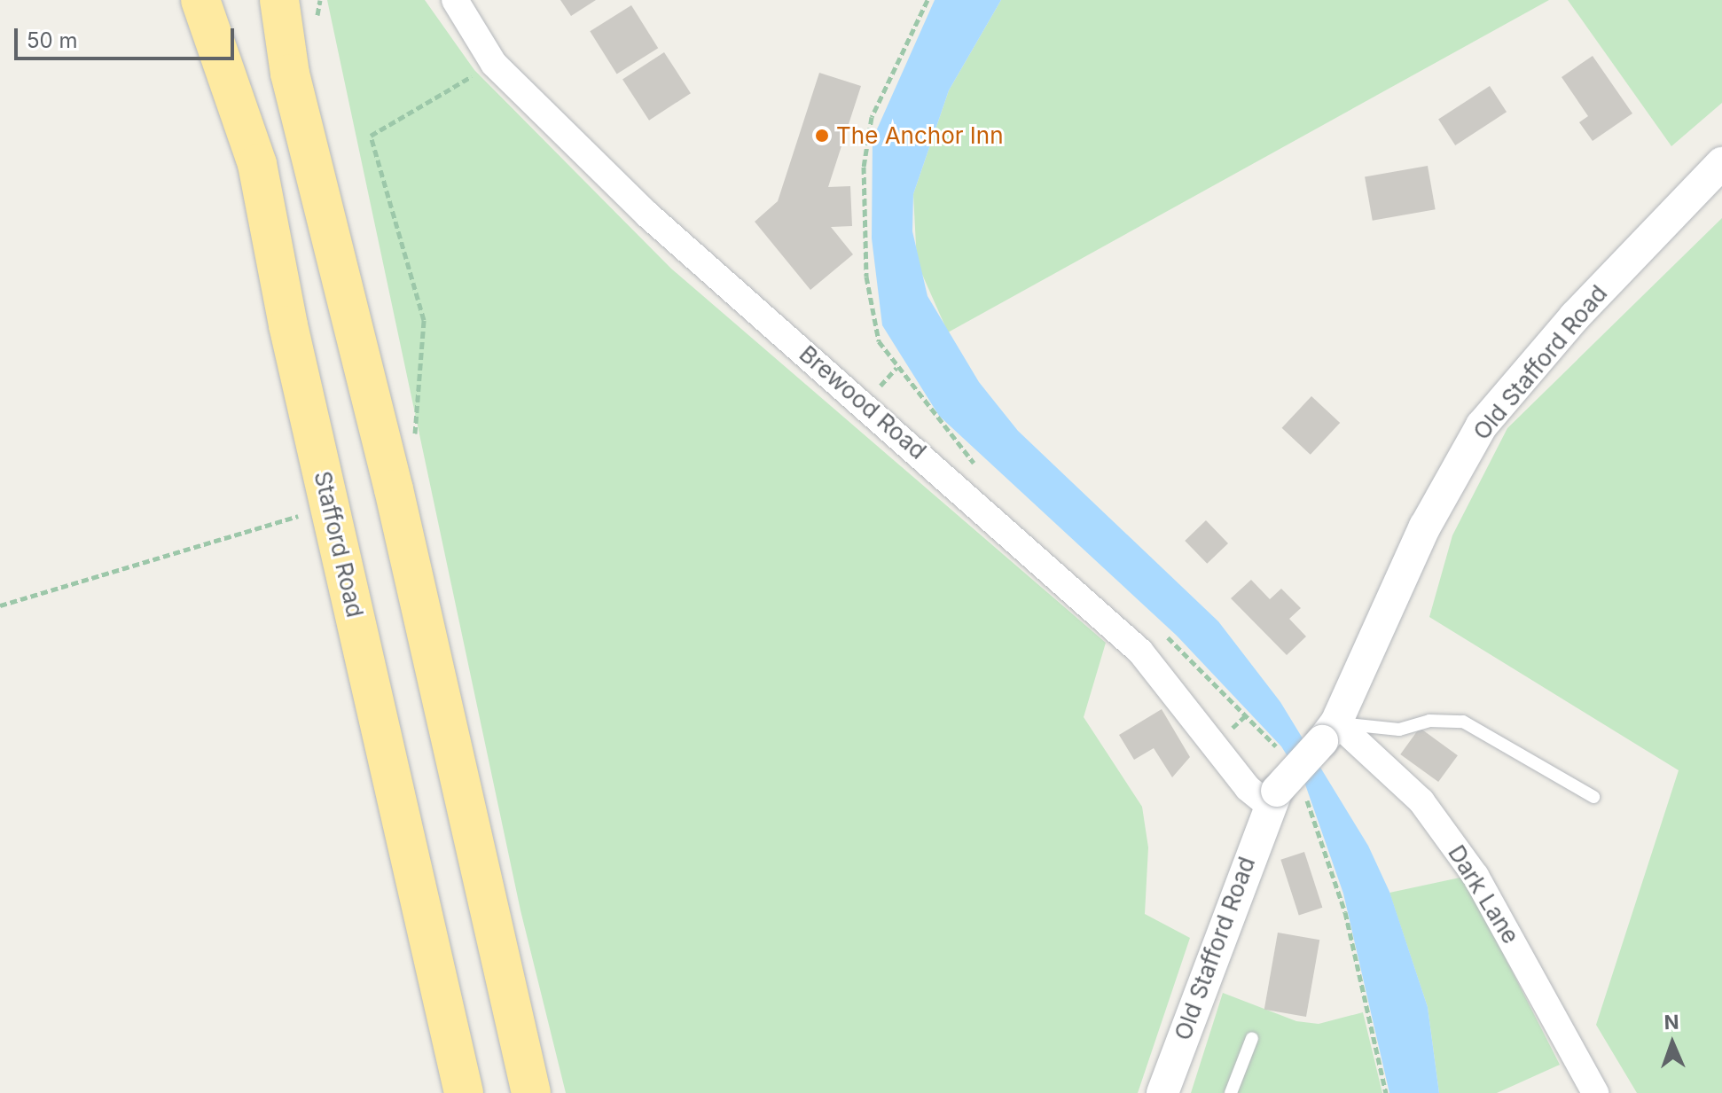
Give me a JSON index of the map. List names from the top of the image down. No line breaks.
{"streets":{"highway":["Stafford Road"],"street":["Old Stafford Road","Brewood Road","Dark Lane"]},"crossings":[["Old Stafford Road","Brewood Road"],["Old Stafford Road","Dark Lane"]],"places":["The Anchor Inn"],"scale_bar":"50 m","north":"top"}
